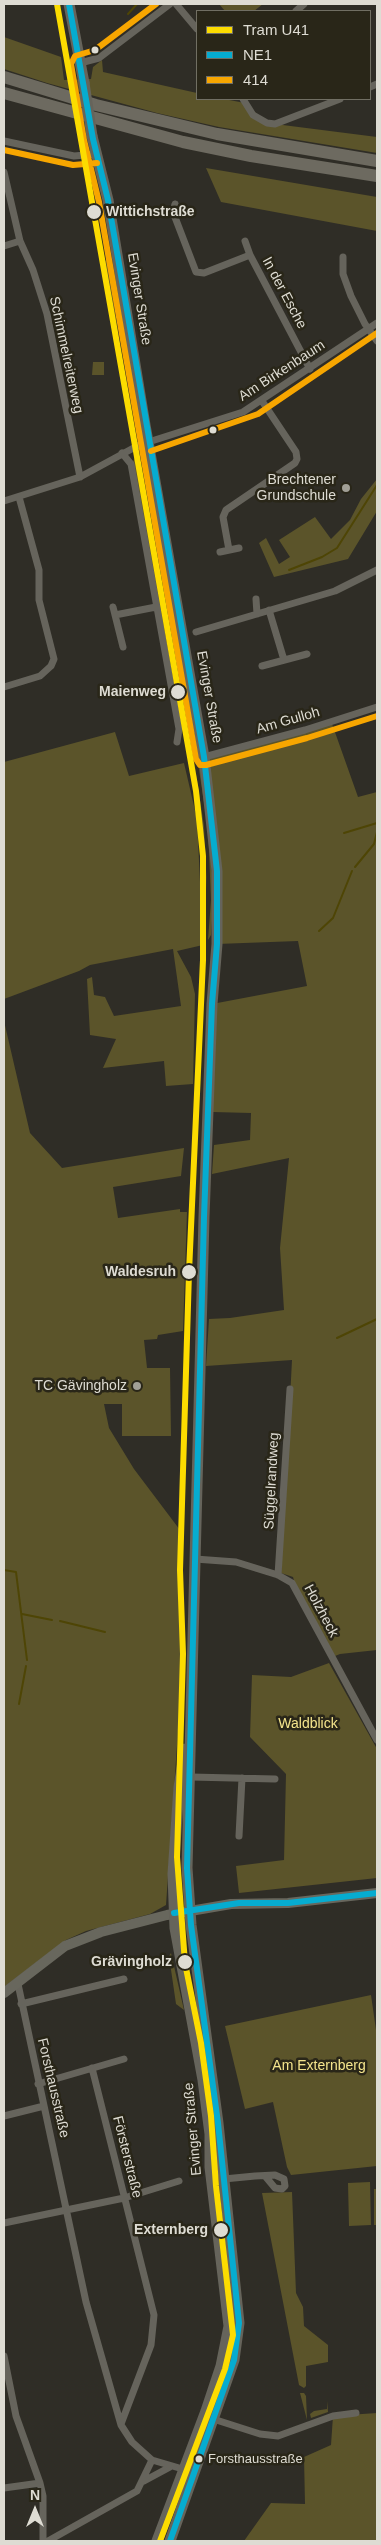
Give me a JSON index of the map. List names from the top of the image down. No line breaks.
{"streets":{"main road":["Evinger Straße"],"street":["In der Esche","Schimmelreiterweg","Am Birkenbaum","Am Gulloh","Süggelrandweg","Holzheck","Forsthausstraße","Försterstraße"]},"crossings":[["In der Esche","Am Birkenbaum"],["Evinger Straße","Am Birkenbaum"],["Evinger Straße","Am Gulloh"],["Evinger Straße","Holzheck"],["Evinger Straße","Forsthausstraße"],["Schimmelreiterweg","Am Birkenbaum"],["Süggelrandweg","Holzheck"],["Forsthausstraße","Försterstraße"]],"parks":["Waldblick","Am Externberg"],"places":["Wittichstraße","Brechtener Grundschule","Maienweg","Waldesruh","TC Gävingholz","Grävingholz","Externberg","Forsthausstraße"],"lines":["tram line U41","transit line NE1","transit line 414"],"legend":["Tram U41","NE1","414"],"north":"top"}
